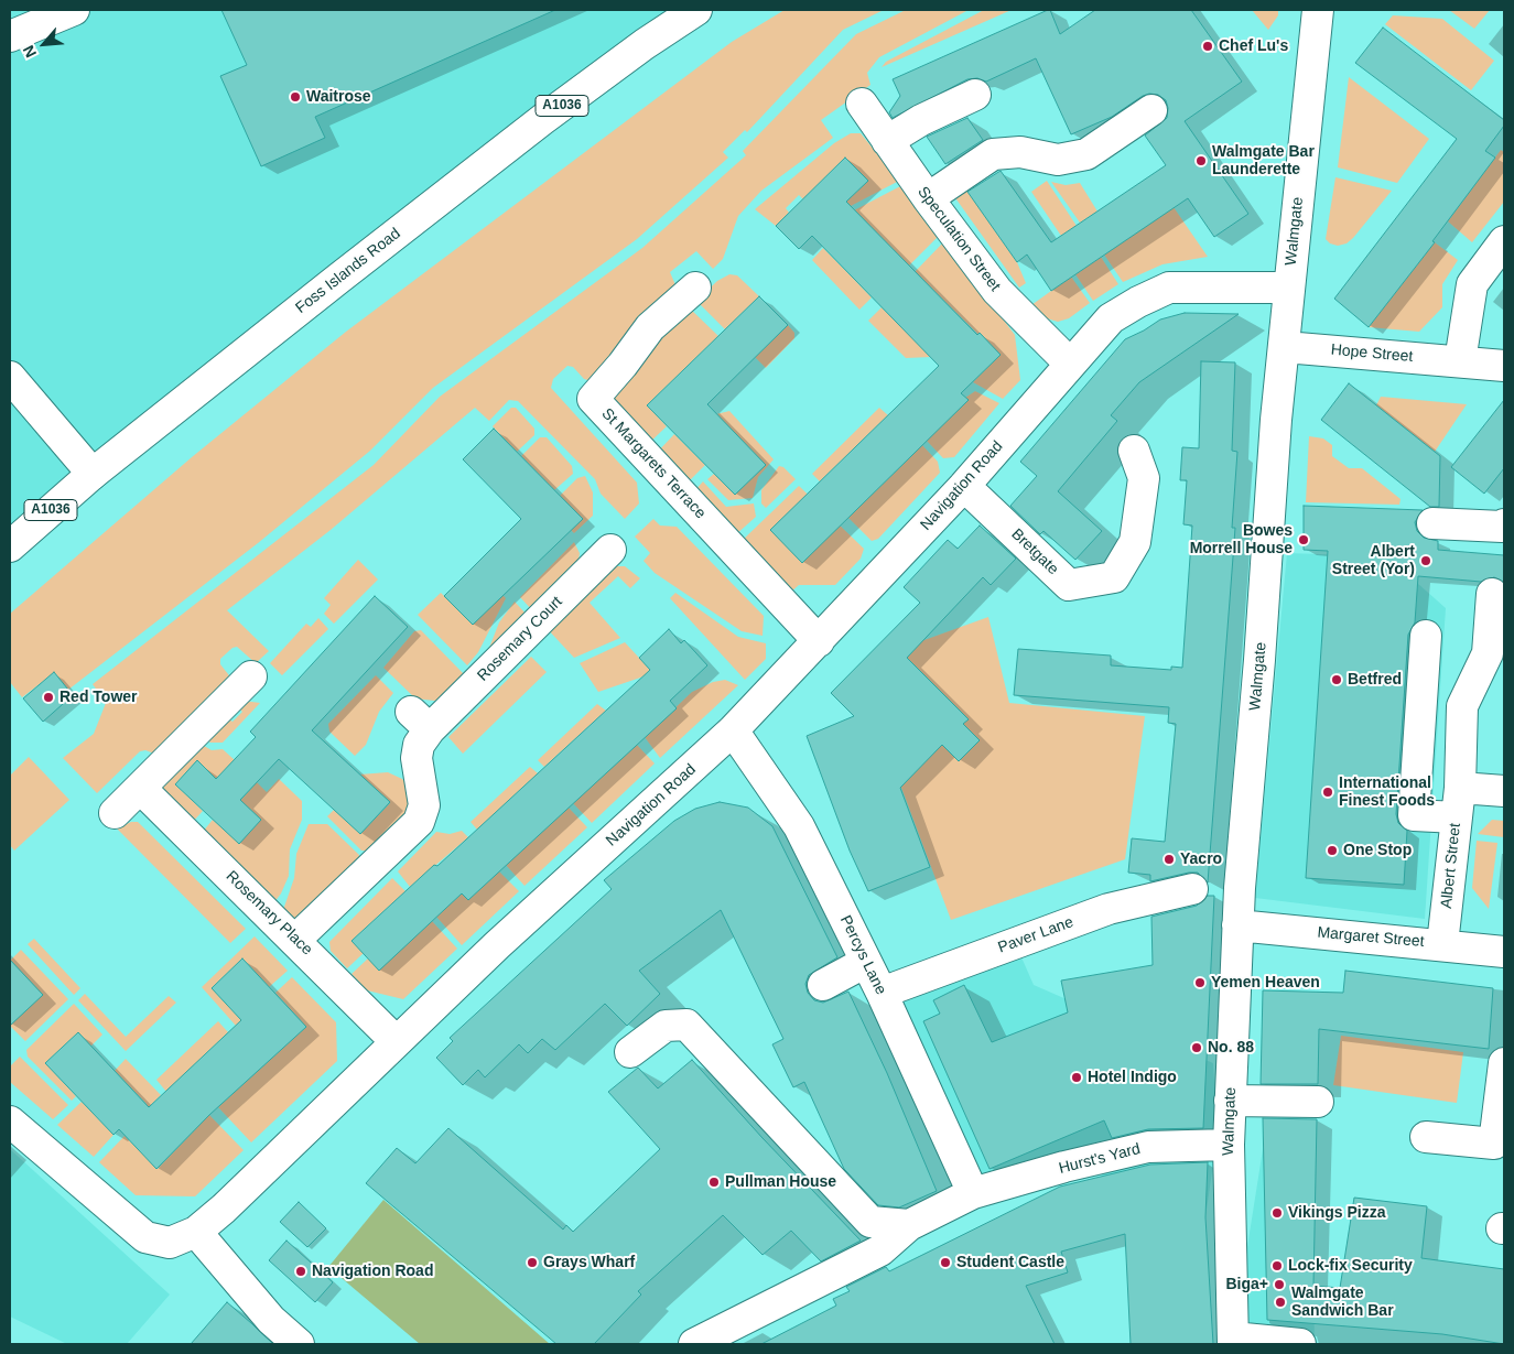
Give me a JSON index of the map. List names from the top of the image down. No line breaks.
{"streets":{"street":["A1036","Walmgate","Speculation Street","Foss Islands Road","Hope Street","St Margarets Terrace","Navigation Road","Bretgate","Rosemary Court","Albert Street","Rosemary Place","Paver Lane","Margaret Street","Percys Lane","Hurst's Yard"]},"crossings":[["Walmgate","Hope Street"],["Walmgate","Navigation Road"],["Walmgate","Margaret Street"],["Walmgate","Hurst's Yard"],["Speculation Street","Navigation Road"],["St Margarets Terrace","Navigation Road"],["Navigation Road","Bretgate"],["Navigation Road","Rosemary Place"],["Navigation Road","Percys Lane"],["Rosemary Court","Rosemary Place"],["Albert Street","Margaret Street"],["Paver Lane","Percys Lane"],["Percys Lane","Hurst's Yard"]],"places":["Chef Lu's","Waitrose","Walmgate Bar Launderette","Bowes Morrell House","Albert Street (Yor)","Betfred","Red Tower","International Finest Foods","One Stop","Yacro","Yemen Heaven","No. 88","Hotel Indigo","Pullman House","Vikings Pizza","Grays Wharf","Student Castle","Lock-fix Security","Navigation Road","Biga+","Walmgate Sandwich Bar"],"north":"bottom left"}
